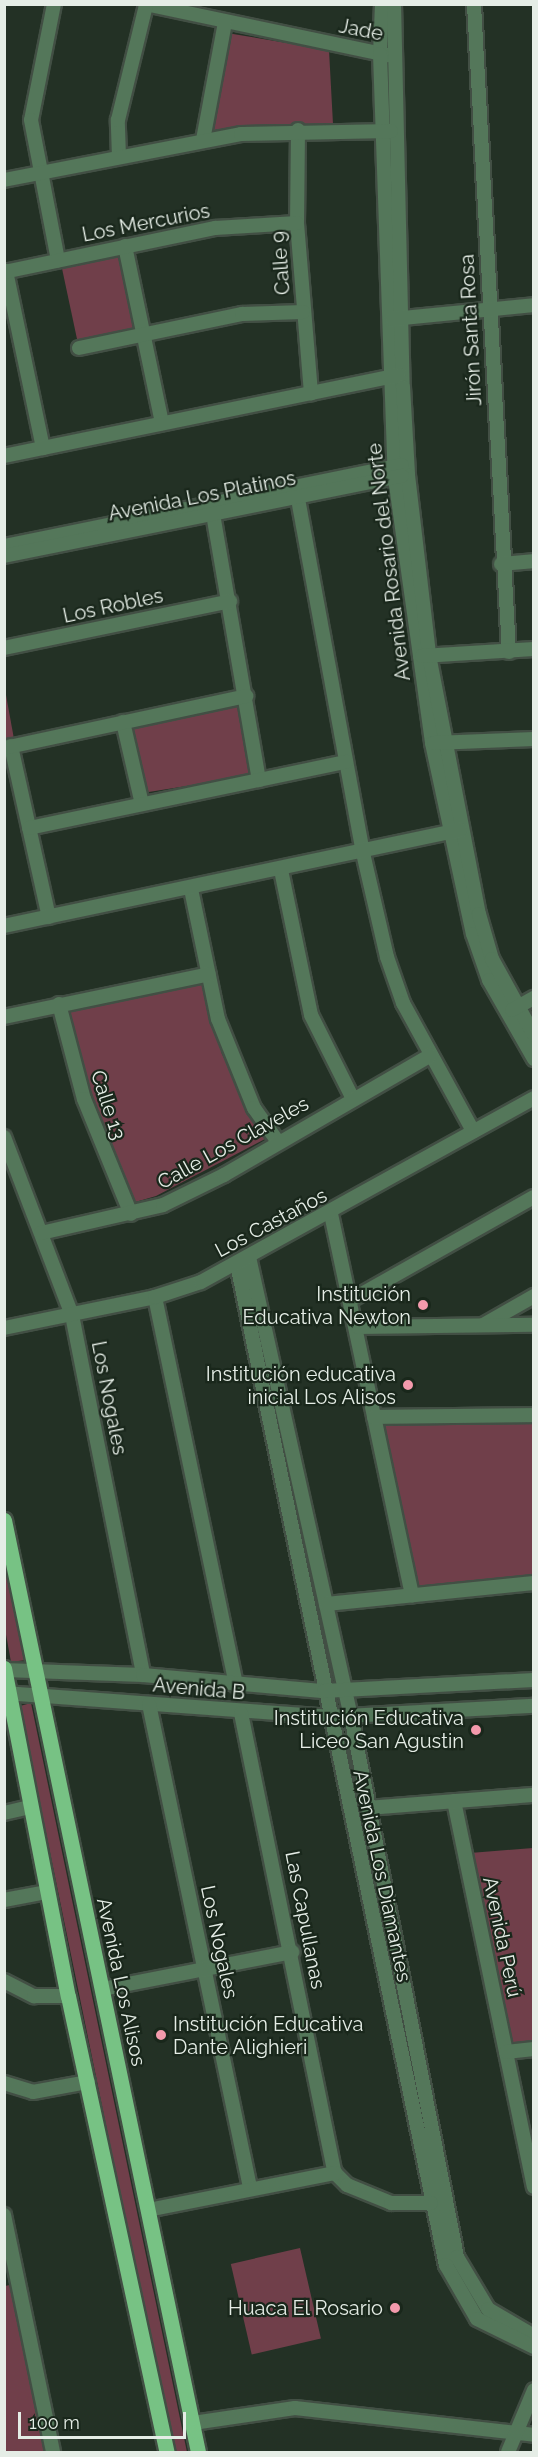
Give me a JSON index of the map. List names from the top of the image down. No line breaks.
{"streets":{"main road":["Avenida Los Alisos"],"street":["Jade","Los Mercurios","Calle 9","Jirón Santa Rosa","Avenida Los Platinos","Avenida Rosario del Norte","Los Robles","Calle 13","Calle Los Claveles","Los Castaños","Los Nogales","Avenida B","Avenida Los Diamantes","Las Capullanas","Avenida Perú"]},"crossings":[["Jade","Avenida Rosario del Norte"],["Los Mercurios","Calle 9"],["Avenida Los Platinos","Avenida Rosario del Norte"],["Calle 13","Calle Los Claveles"],["Calle Los Claveles","Los Nogales"],["Los Castaños","Los Nogales"],["Los Castaños","Avenida Los Diamantes"],["Los Nogales","Avenida B"],["Avenida B","Avenida Los Diamantes"],["Avenida B","Las Capullanas"],["Avenida B","Avenida Los Alisos"]],"places":["Institución Educativa Newton","Institución educativa inicial Los Alisos","Institución Educativa Liceo San Agustin","Institución Educativa Dante Alighieri","Huaca El Rosario"],"scale_bar":"100 m"}
